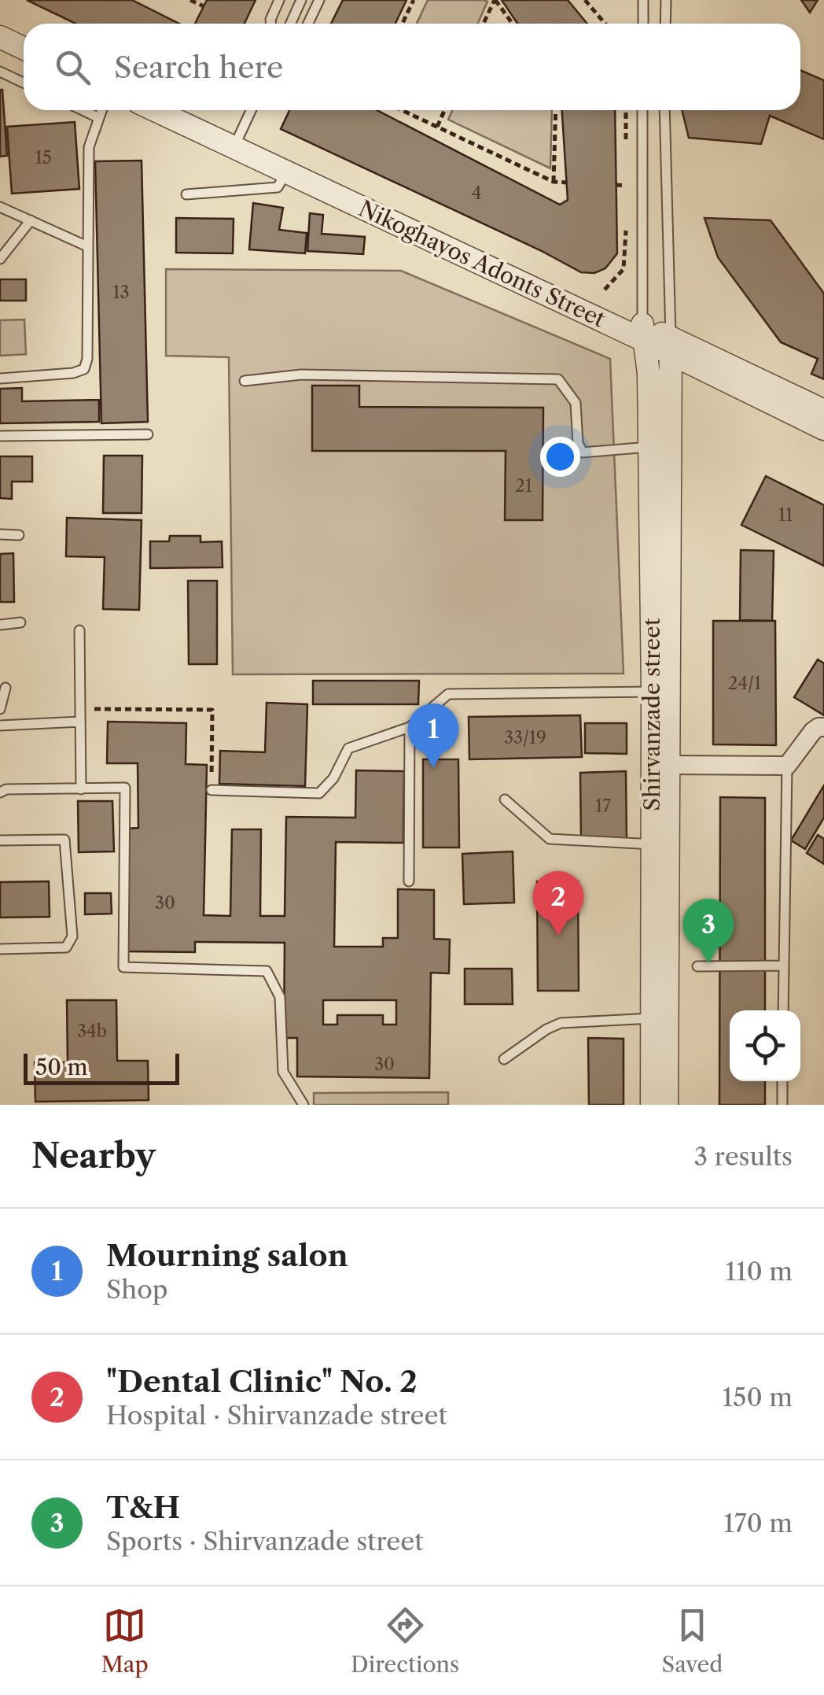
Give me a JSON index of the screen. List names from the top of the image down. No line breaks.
{"streets":{"street":["Nikoghayos Adonts Street","Shirvanzade street"]},"crossings":[["Nikoghayos Adonts Street","Shirvanzade street"]],"house_numbers":["15","4","13","21","11","24/1","33/19","17","30","34b","30"],"scale_bar":"50 m","page":{"search":"Search here","pins":["1","2","3"],"scale":"50 m","heading":["Nearby","3 results"],"list":[{"mark":"1","name":"Mourning salon","note":"Shop","value":"110 m"},{"mark":"2","name":"\"Dental Clinic\" No. 2","note":"Hospital · Shirvanzade street","value":"150 m"},{"mark":"3","name":"T&H","note":"Sports · Shirvanzade street","value":"170 m"}],"nav":["Map","Directions","Saved"]}}
